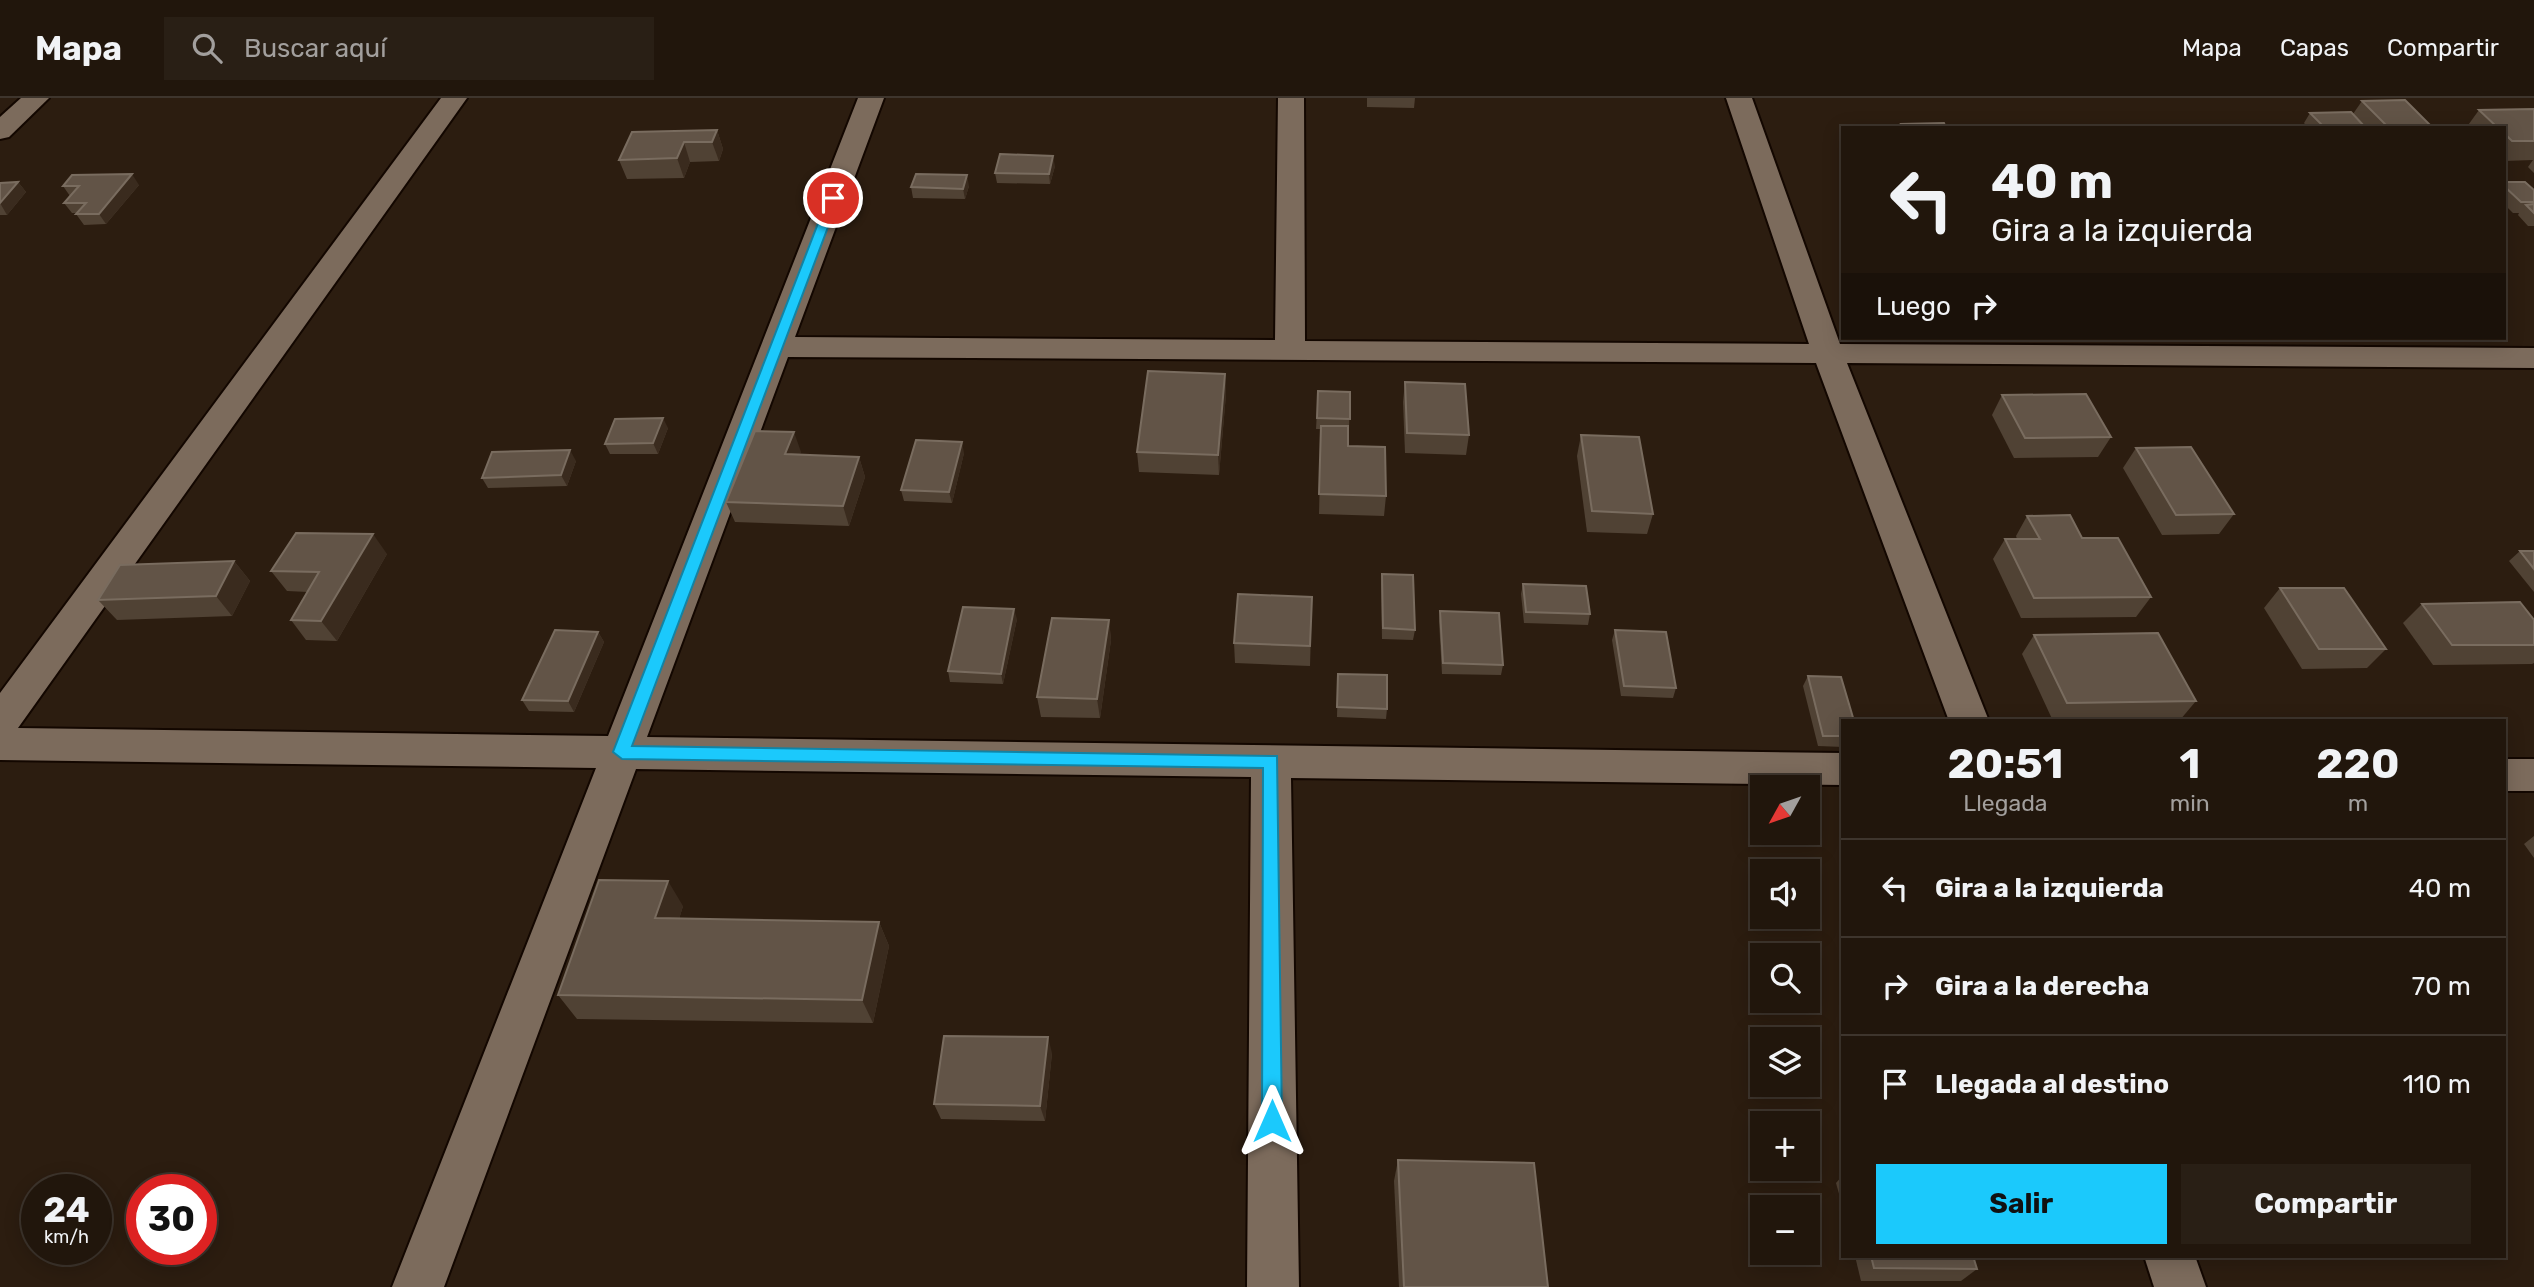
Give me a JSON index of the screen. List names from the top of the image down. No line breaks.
{"north":"bottom left","page":{"header":"Mapa","search":"Buscar aquí","nav":["Mapa","Capas","Compartir"],"turn":["40 m","Gira a la izquierda"],"then":"Luego","eta":["20:51","Llegada","1","min","220","m"],"map_buttons":["+","−"],"list":[{"name":"Gira a la izquierda","value":"40 m"},{"name":"Gira a la derecha","value":"70 m"},{"name":"Llegada al destino","value":"110 m"}],"buttons":["Salir","Compartir"],"speed":"24 km/h","limit":"30"}}
